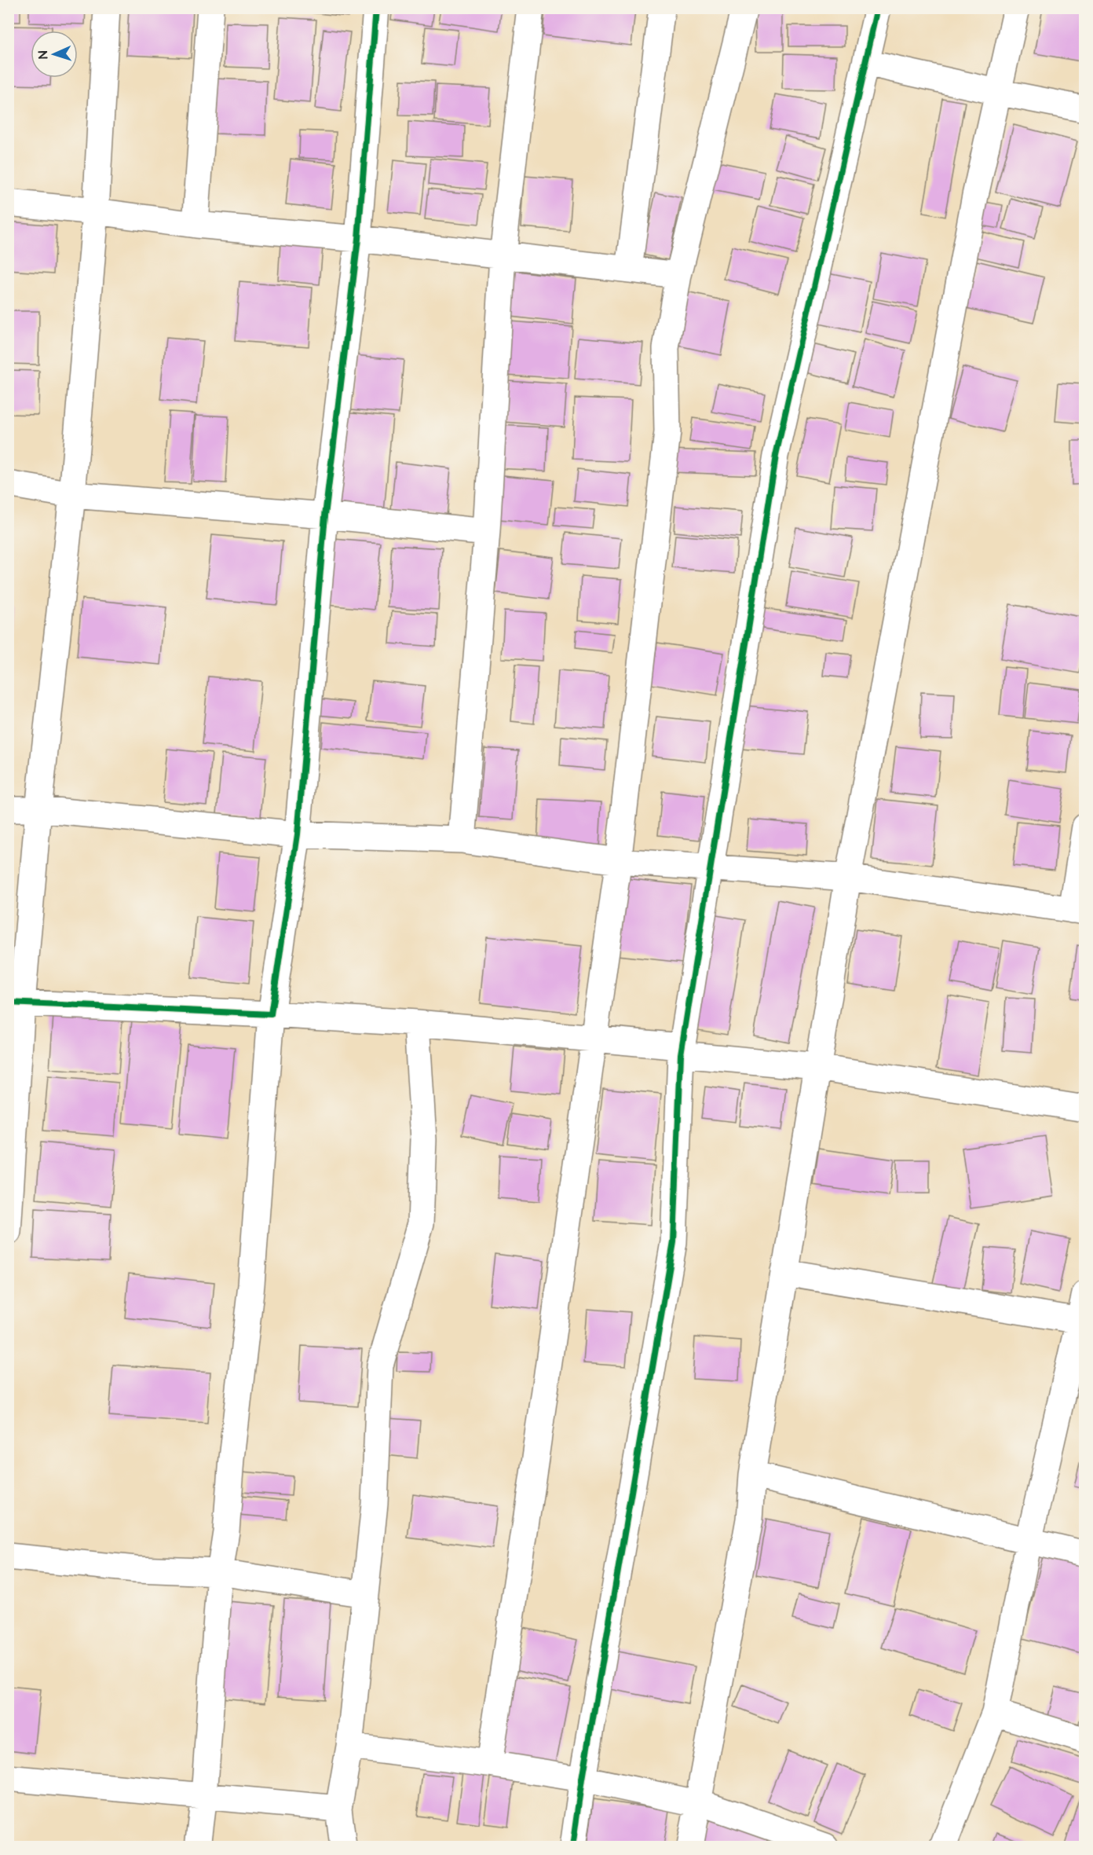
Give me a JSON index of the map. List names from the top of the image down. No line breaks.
{"north":"left"}
